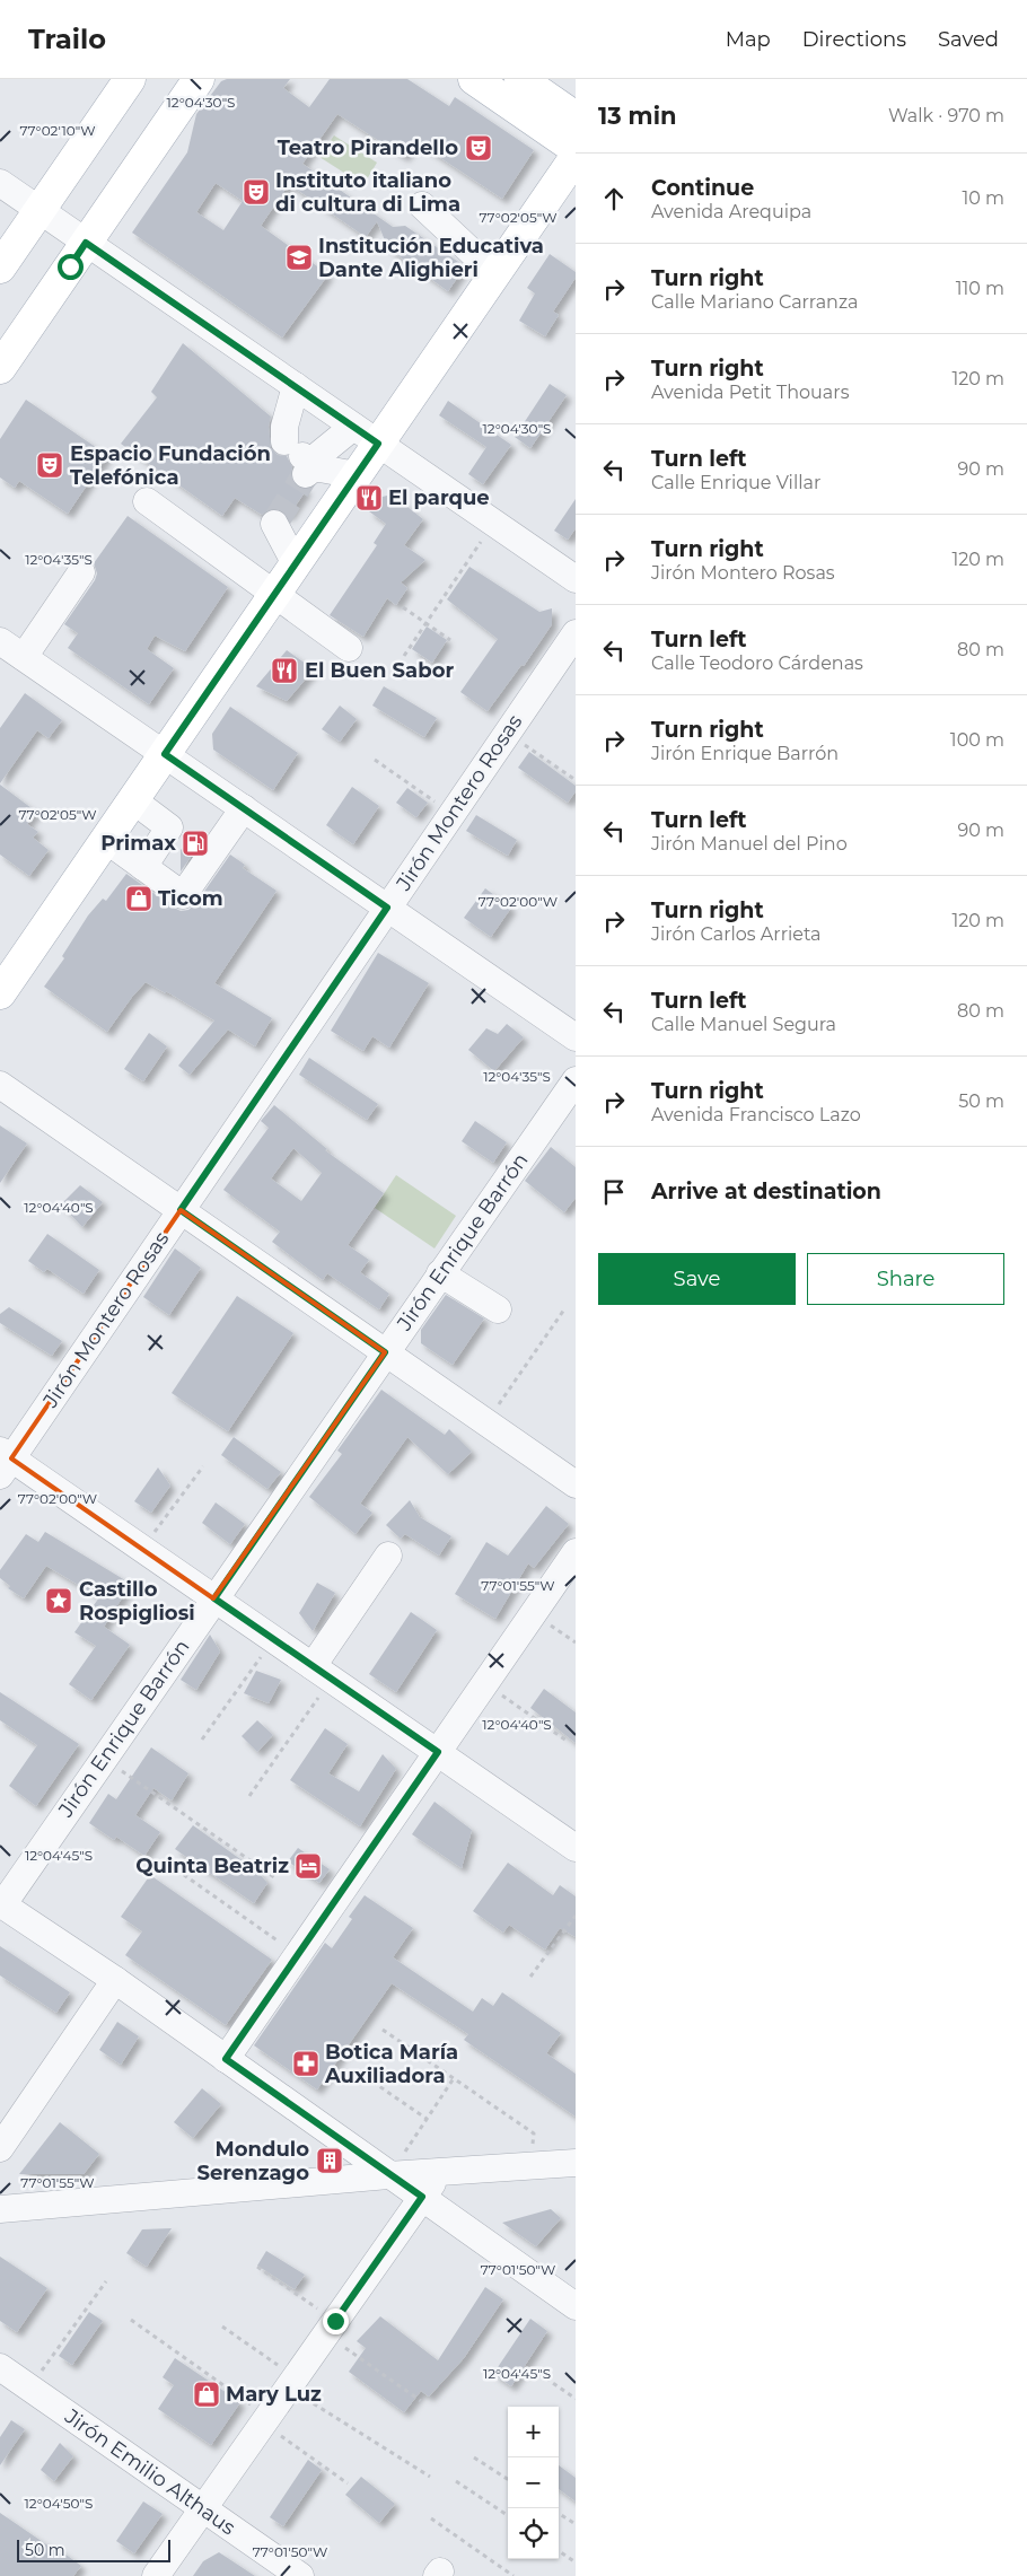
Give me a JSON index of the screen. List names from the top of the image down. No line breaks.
{"streets":{"street":["Jirón Montero Rosas","Jirón Enrique Barrón","Jirón Emilio Althaus"]},"places":{"theatre":["Teatro Pirandello","Instituto italiano di cultura di Lima","Espacio Fundación Telefónica"],"school or university":["Institución Educativa Dante Alighieri"],"restaurant":["El parque","El Buen Sabor"],"fuel station":["Primax"],"shop":["Ticom","Mary Luz"],"place":["Castillo Rospigliosi"],"hotel":["Quinta Beatriz"],"pharmacy":["Botica María Auxiliadora"],"building":["Mondulo Serenzago"]},"scale_bar":"50 m","page":{"header":"Trailo","nav":["Map","Directions","Saved"],"heading":["13 min","Walk · 970 m"],"list":[["Continue","Avenida Arequipa","10 m"],["Turn right","Calle Mariano Carranza","110 m"],["Turn right","Avenida Petit Thouars","120 m"],["Turn left","Calle Enrique Villar","90 m"],["Turn right","Jirón Montero Rosas","120 m"],["Turn left","Calle Teodoro Cárdenas","80 m"],["Turn right","Jirón Enrique Barrón","100 m"],["Turn left","Jirón Manuel del Pino","90 m"],["Turn right","Jirón Carlos Arrieta","120 m"],["Turn left","Calle Manuel Segura","80 m"],["Turn right","Avenida Francisco Lazo","50 m"],"Arrive at destination"],"buttons":["Save","Share"],"map_buttons":["+","−"],"scale":"50 m"},"coordinates":["12°04'30\"S","77°02'10\"W","77°02'05\"W","12°04'35\"S","77°02'00\"W","12°04'40\"S","77°01'55\"W","12°04'45\"S","77°01'50\"W","12°04'50\"S"]}
